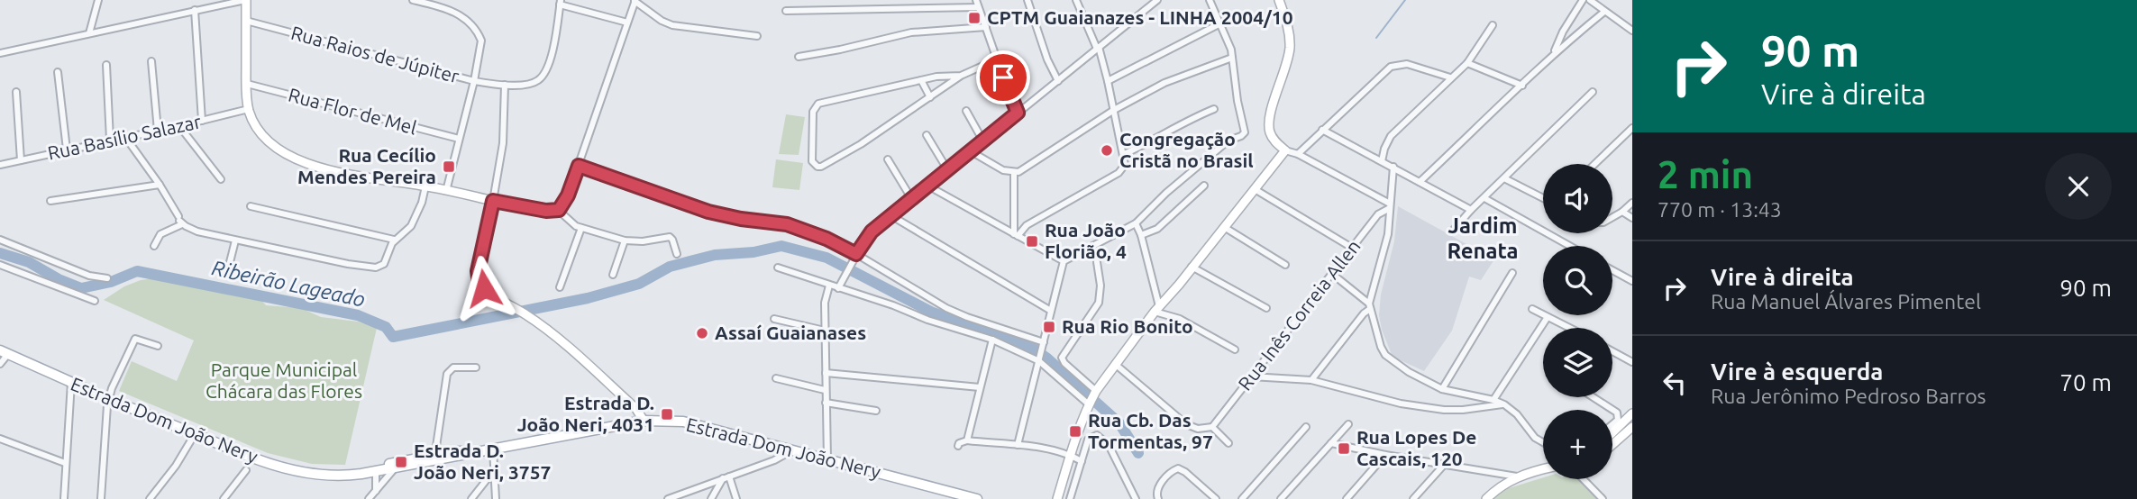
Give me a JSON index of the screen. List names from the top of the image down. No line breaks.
{"streets":{"main road":["Estrada Dom João Nery"],"street":["Rua Raios de Júpiter","Rua Flor de Mel","Rua Basílio Salazar","Rua Inês Correia Allen"]},"districts":["Jardim Renata"],"water":["Ribeirão Lageado"],"parks":["Parque Municipal Chácara das Flores"],"places":{"transit":["CPTM Guaianazes - LINHA 2004/10","Rua Cecílio Mendes Pereira","Rua João Florião, 4","Rua Rio Bonito","Estrada D. João Neri, 4031","Rua Cb. Das Tormentas, 97","Rua Lopes De Cascais, 120","Estrada D. João Neri, 3757"],"other":["Congregação Cristã no Brasil","Assaí Guaianases"]},"page":{"turn":["90 m","Vire à direita"],"heading":["2 min","770 m · 13:43"],"map_buttons":"+","list":[{"name":"Vire à direita","note":"Rua Manuel Álvares Pimentel","value":"90 m"},{"name":"Vire à esquerda","note":"Rua Jerônimo Pedroso Barros","value":"70 m"}]}}
